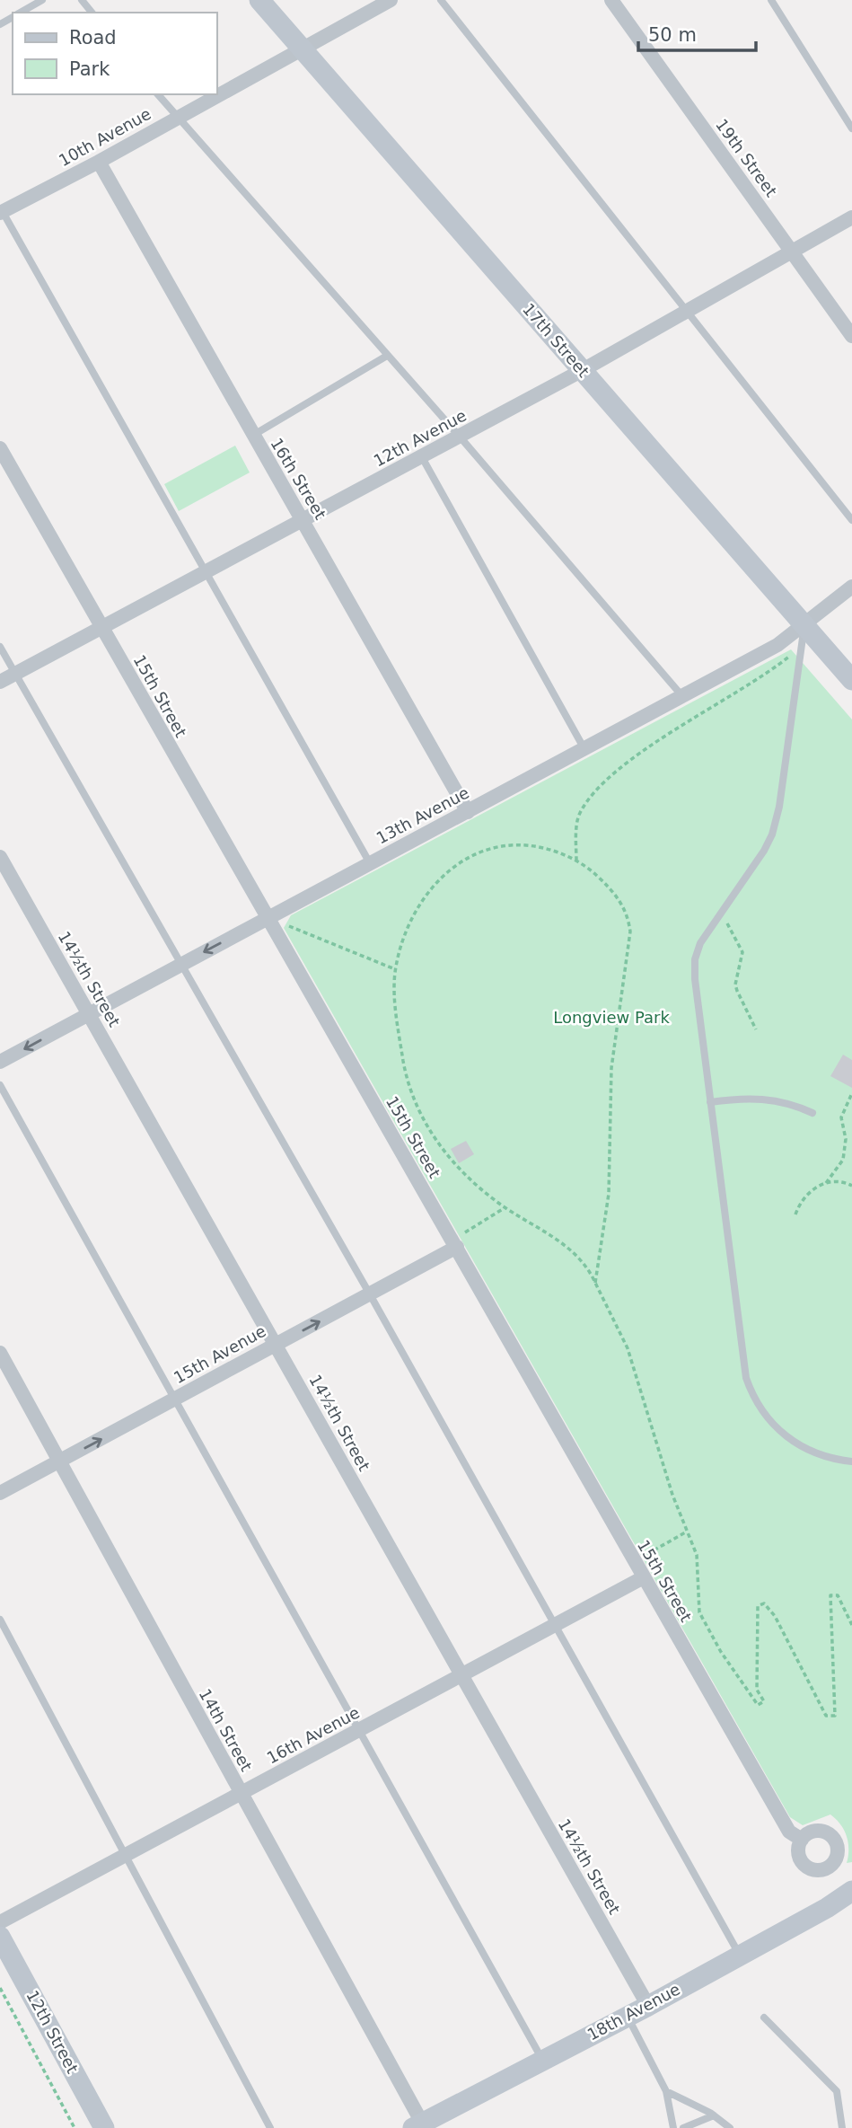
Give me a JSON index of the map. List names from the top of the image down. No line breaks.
{"streets":{"street":["10th Avenue","19th Street","17th Street","12th Avenue","16th Street","15th Street","13th Avenue","14½th Street","15th Avenue","14th Street","16th Avenue","18th Avenue","12th Street"]},"crossings":[["10th Avenue","17th Street"],["10th Avenue","16th Street"],["19th Street","12th Avenue"],["17th Street","12th Avenue"],["17th Street","13th Avenue"],["12th Avenue","16th Street"],["12th Avenue","15th Street"],["16th Street","13th Avenue"],["15th Street","13th Avenue"],["15th Street","15th Avenue"],["15th Street","16th Avenue"],["13th Avenue","14½th Street"],["14½th Street","15th Avenue"],["14½th Street","16th Avenue"],["14½th Street","18th Avenue"],["15th Avenue","14th Street"],["14th Street","16th Avenue"],["14th Street","18th Avenue"]],"one_way":["15th Avenue"],"parks":["Longview Park"],"legend":["Road","Park"],"scale_bar":"50 m"}
